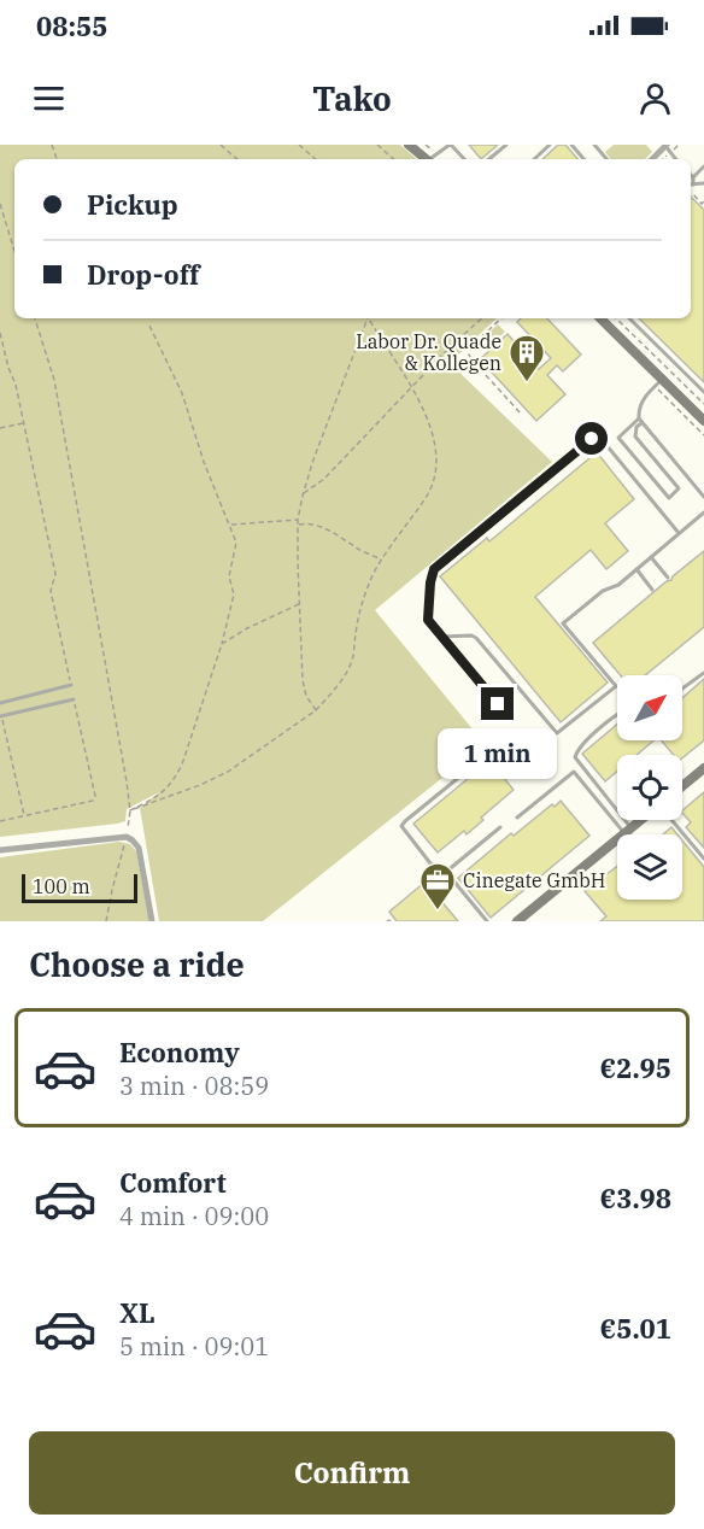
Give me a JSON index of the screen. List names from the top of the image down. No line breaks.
{"places":{"building":["Labor Dr. Quade & Kollegen"],"office":["Cinegate GmbH"]},"scale_bar":"100 m","north":"top right","page":{"status":"08:55","header":"Tako","banner":["Pickup","Drop-off"],"bubble":"1 min","scale":"100 m","heading":"Choose a ride","list":[{"name":"Economy","note":"3 min · 08:59","value":"€2.95"},{"name":"Comfort","note":"4 min · 09:00","value":"€3.98"},{"name":"XL","note":"5 min · 09:01","value":"€5.01"}],"buttons":"Confirm"}}
